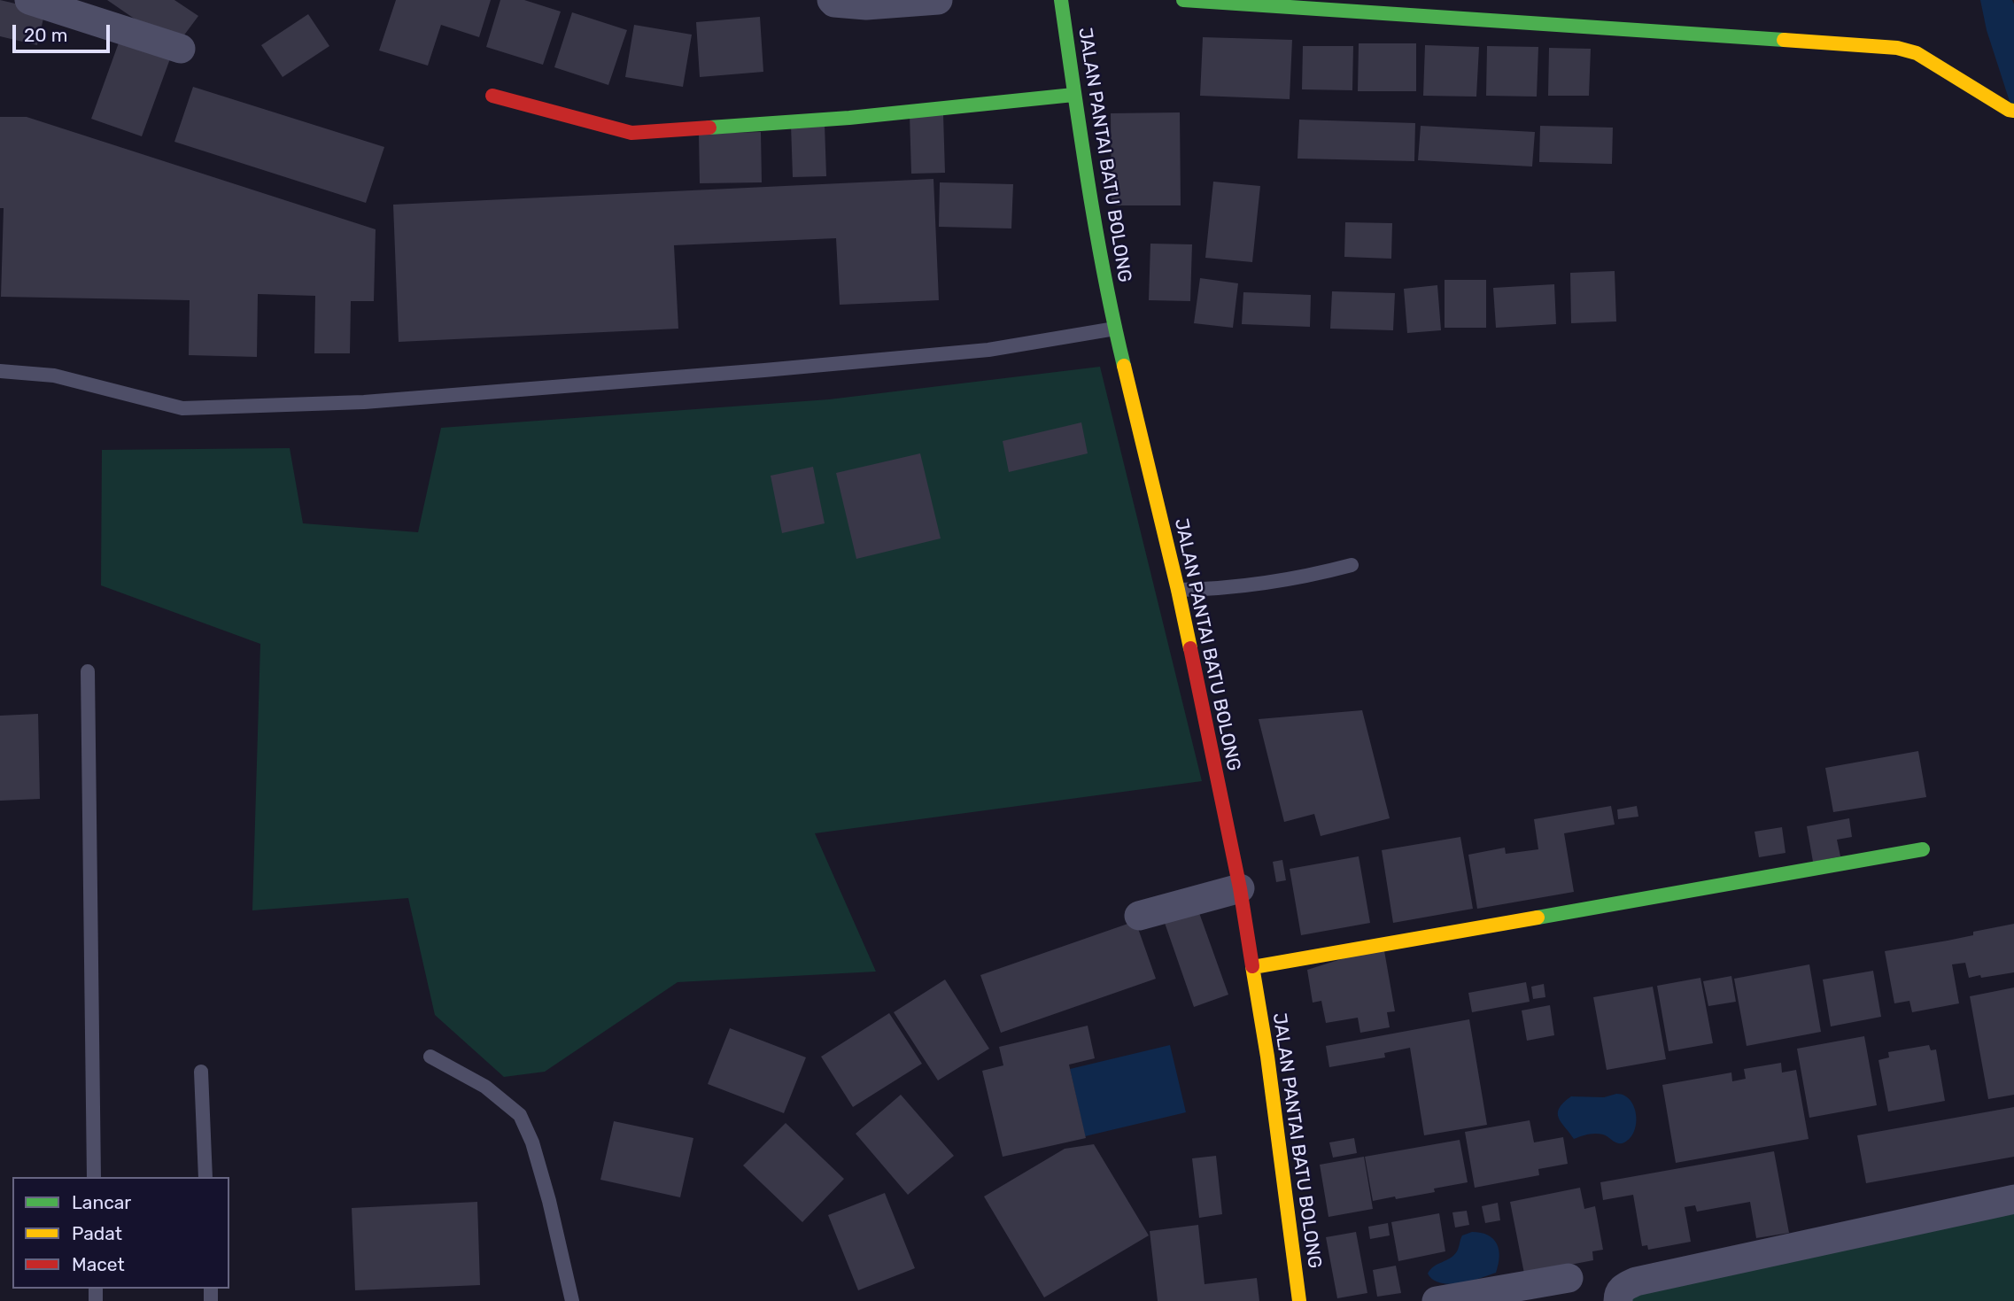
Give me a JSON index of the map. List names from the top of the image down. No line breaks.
{"streets":{"street":["JALAN PANTAI BATU BOLONG"]},"legend":["Lancar","Padat","Macet"],"scale_bar":"20 m"}
